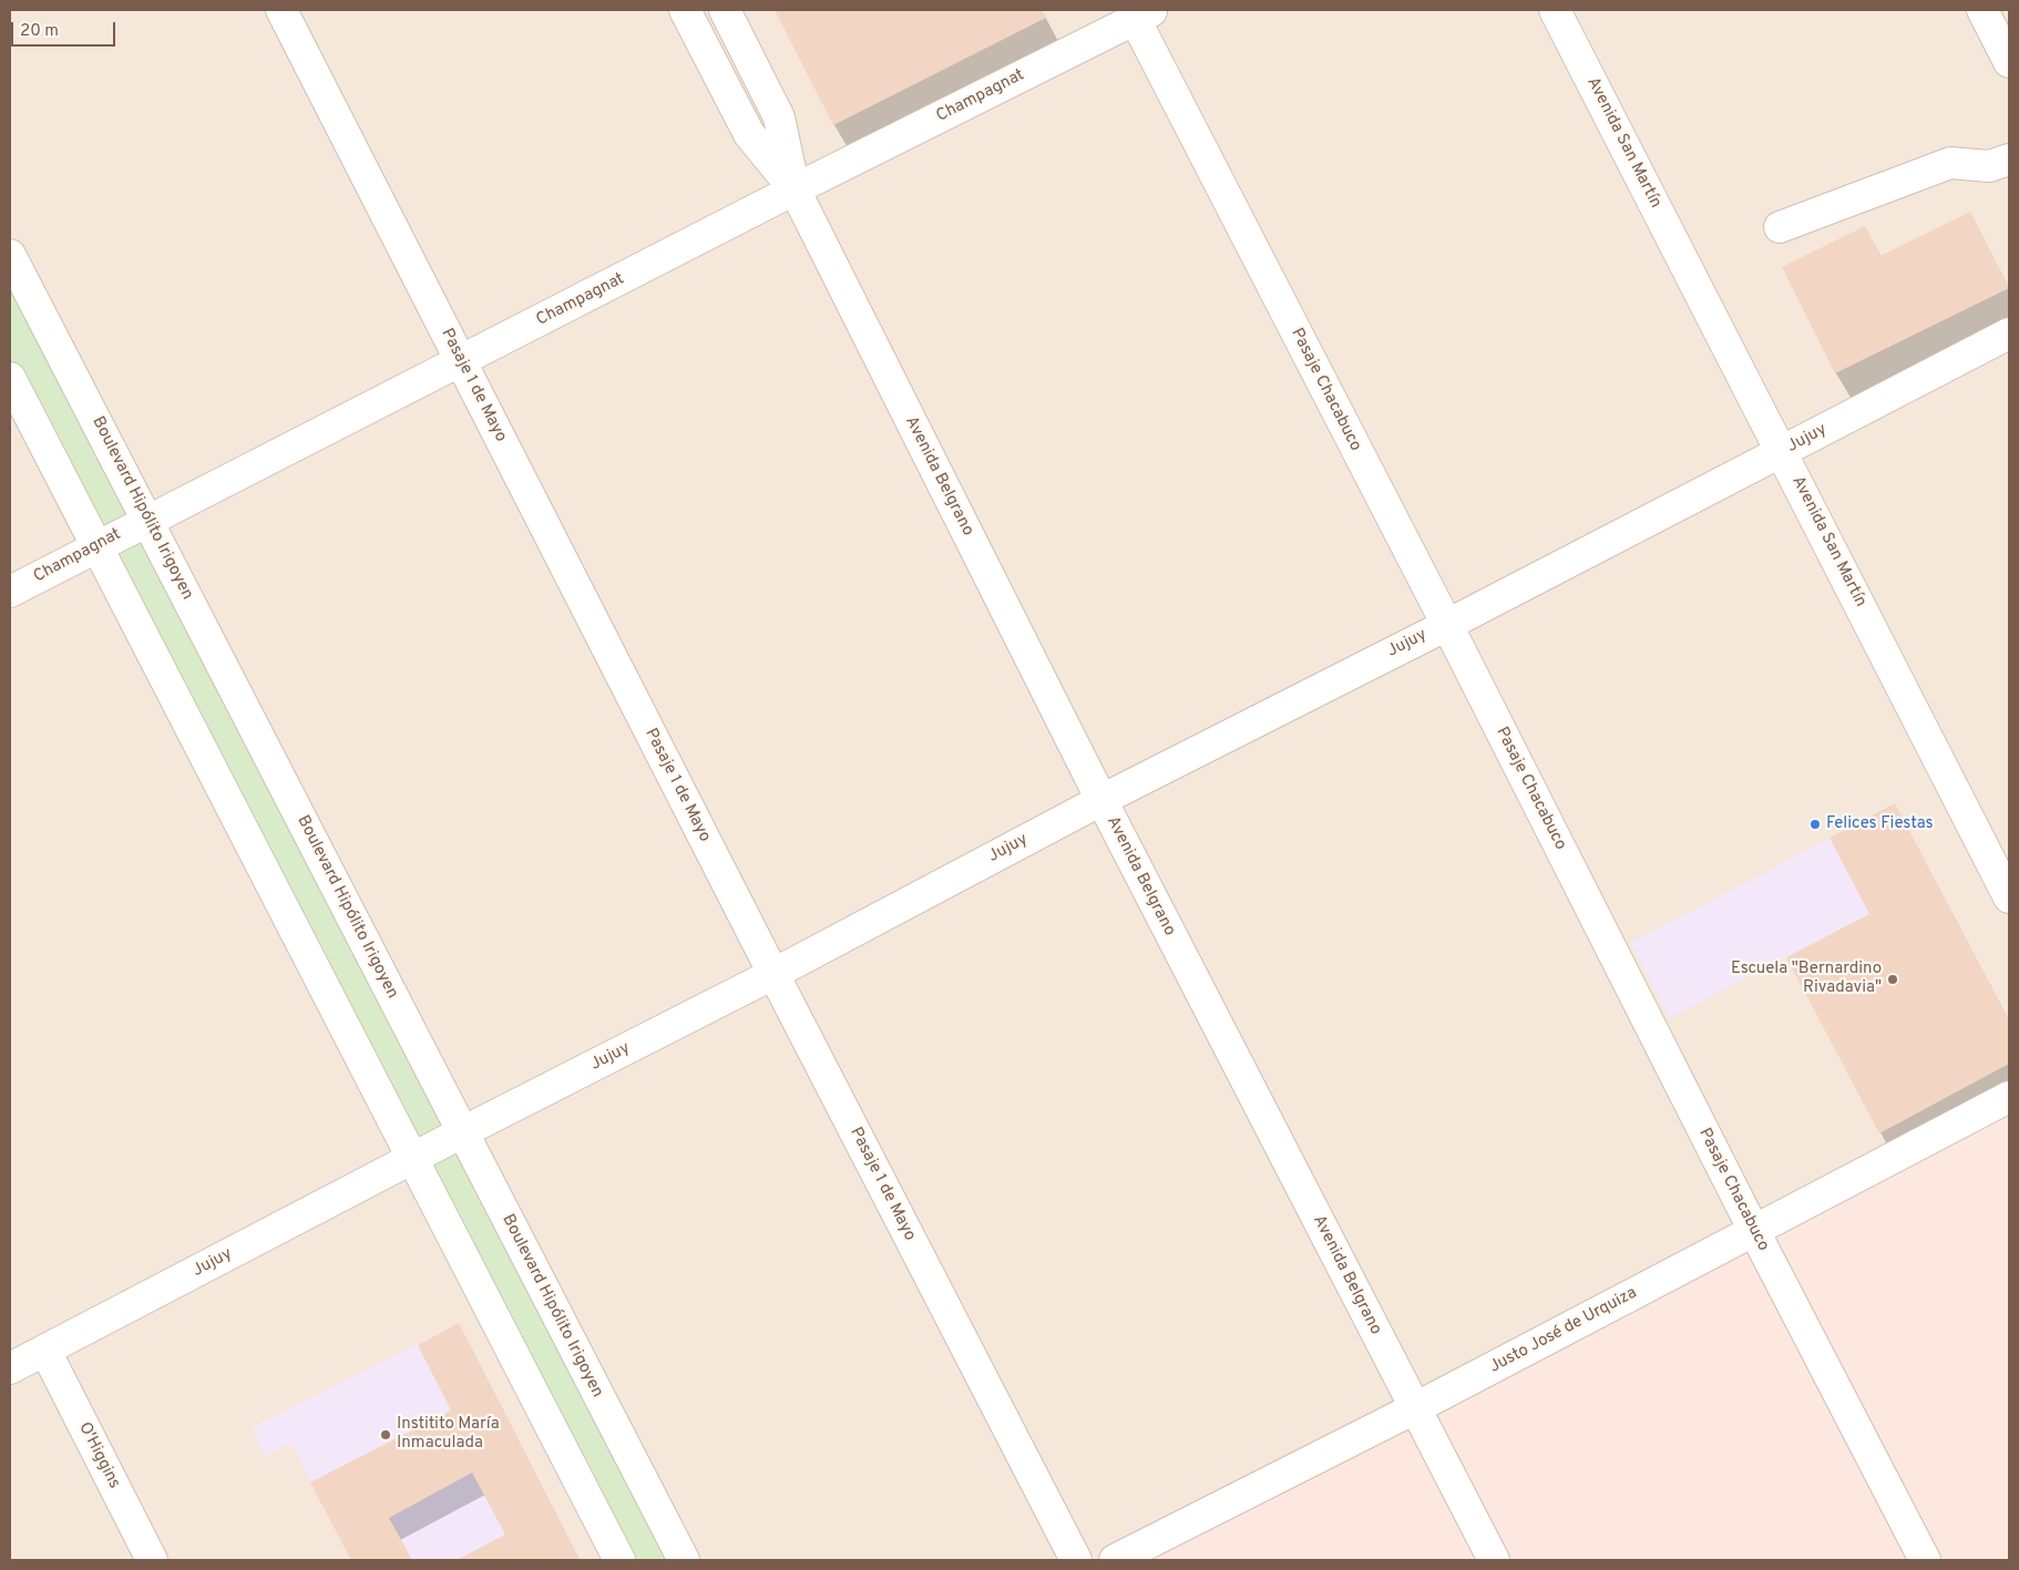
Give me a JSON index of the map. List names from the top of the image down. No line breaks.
{"streets":{"street":["Champagnat","Avenida San Martín","Pasaje 1 de Mayo","Pasaje Chacabuco","Jujuy","Avenida Belgrano","Boulevard Hipólito Irigoyen","Justo José de Urquiza","O'Higgins"]},"crossings":[["Champagnat","Pasaje 1 de Mayo"],["Champagnat","Pasaje Chacabuco"],["Champagnat","Avenida Belgrano"],["Champagnat","Boulevard Hipólito Irigoyen"],["Avenida San Martín","Jujuy"],["Pasaje 1 de Mayo","Jujuy"],["Pasaje Chacabuco","Jujuy"],["Pasaje Chacabuco","Justo José de Urquiza"],["Jujuy","Avenida Belgrano"],["Jujuy","Boulevard Hipólito Irigoyen"],["Jujuy","O'Higgins"],["Avenida Belgrano","Justo José de Urquiza"]],"places":["Felices Fiestas","Escuela \"Bernardino Rivadavia\"","Institito María Inmaculada"],"scale_bar":"20 m"}
